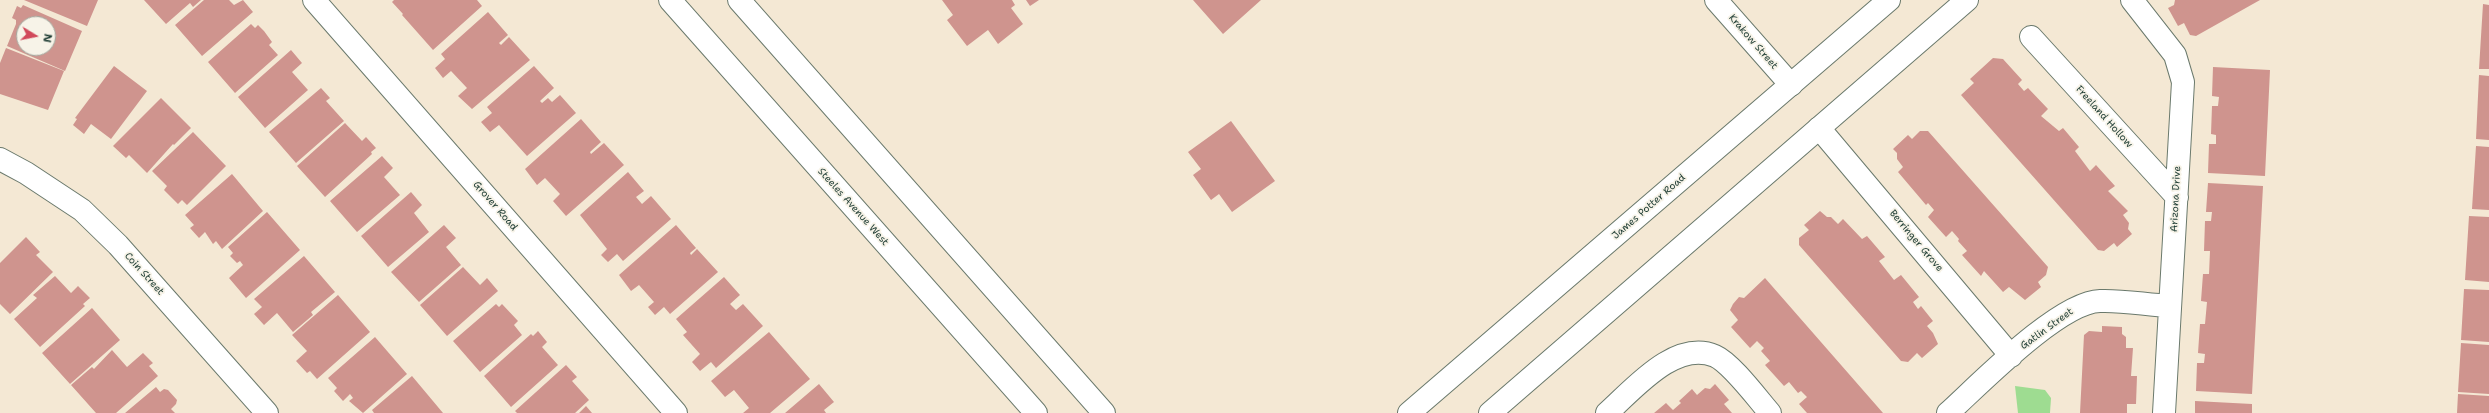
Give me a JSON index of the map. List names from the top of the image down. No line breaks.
{"streets":{"street":["Krakow Street","Freeland Hollow","Arizona Drive","Grover Road","Steeles Avenue West","James Potter Road","Berringer Grove","Coin Street","Gatlin Street"]},"crossings":[["Krakow Street","James Potter Road"],["Freeland Hollow","Arizona Drive"],["Arizona Drive","Gatlin Street"],["Berringer Grove","Gatlin Street"]],"north":"right"}
